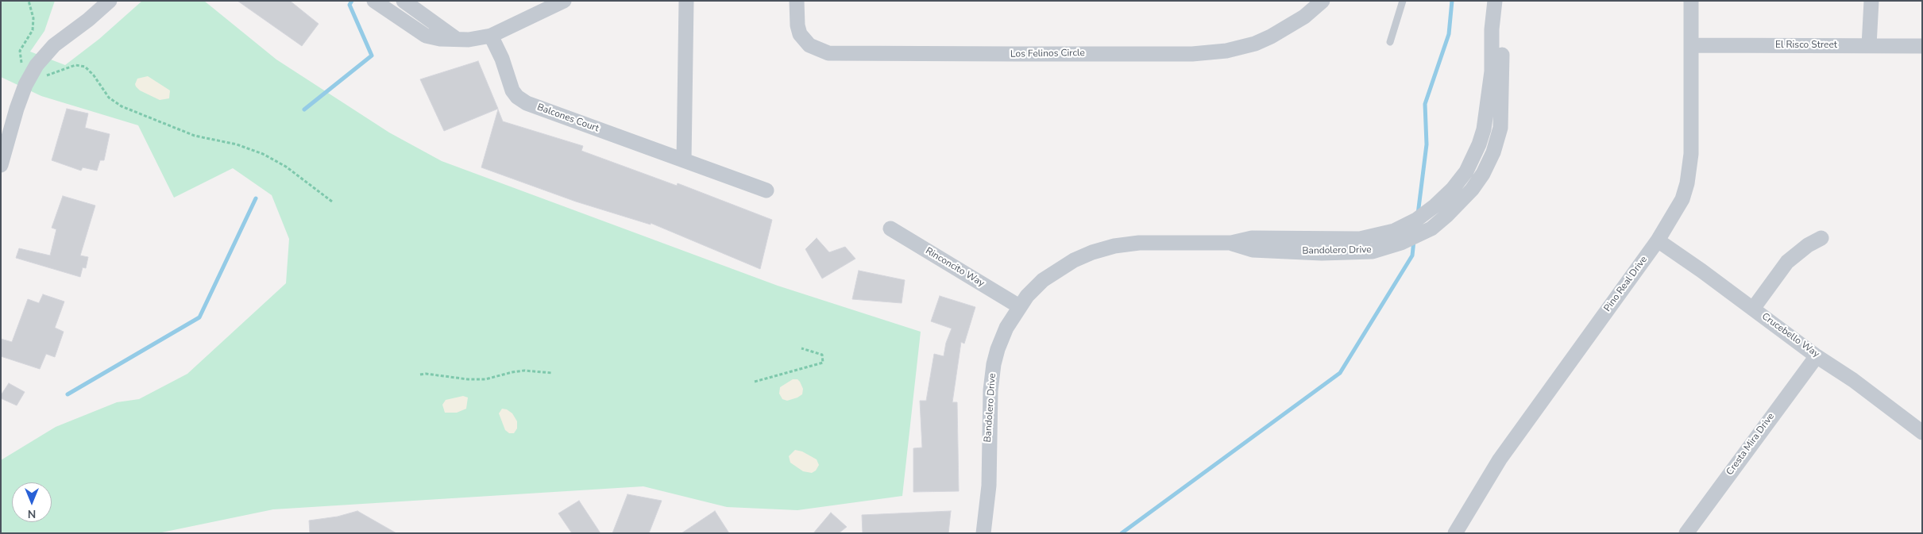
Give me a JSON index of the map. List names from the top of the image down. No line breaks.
{"streets":{"street":["El Risco Street","Los Felinos Circle","Balcones Court","Bandolero Drive","Rinconcito Way","Pino Real Drive","Crucebello Way","Cresta Mira Drive"]},"crossings":[["El Risco Street","Pino Real Drive"],["Bandolero Drive","Rinconcito Way"],["Pino Real Drive","Crucebello Way"],["Crucebello Way","Cresta Mira Drive"]],"north":"bottom"}
